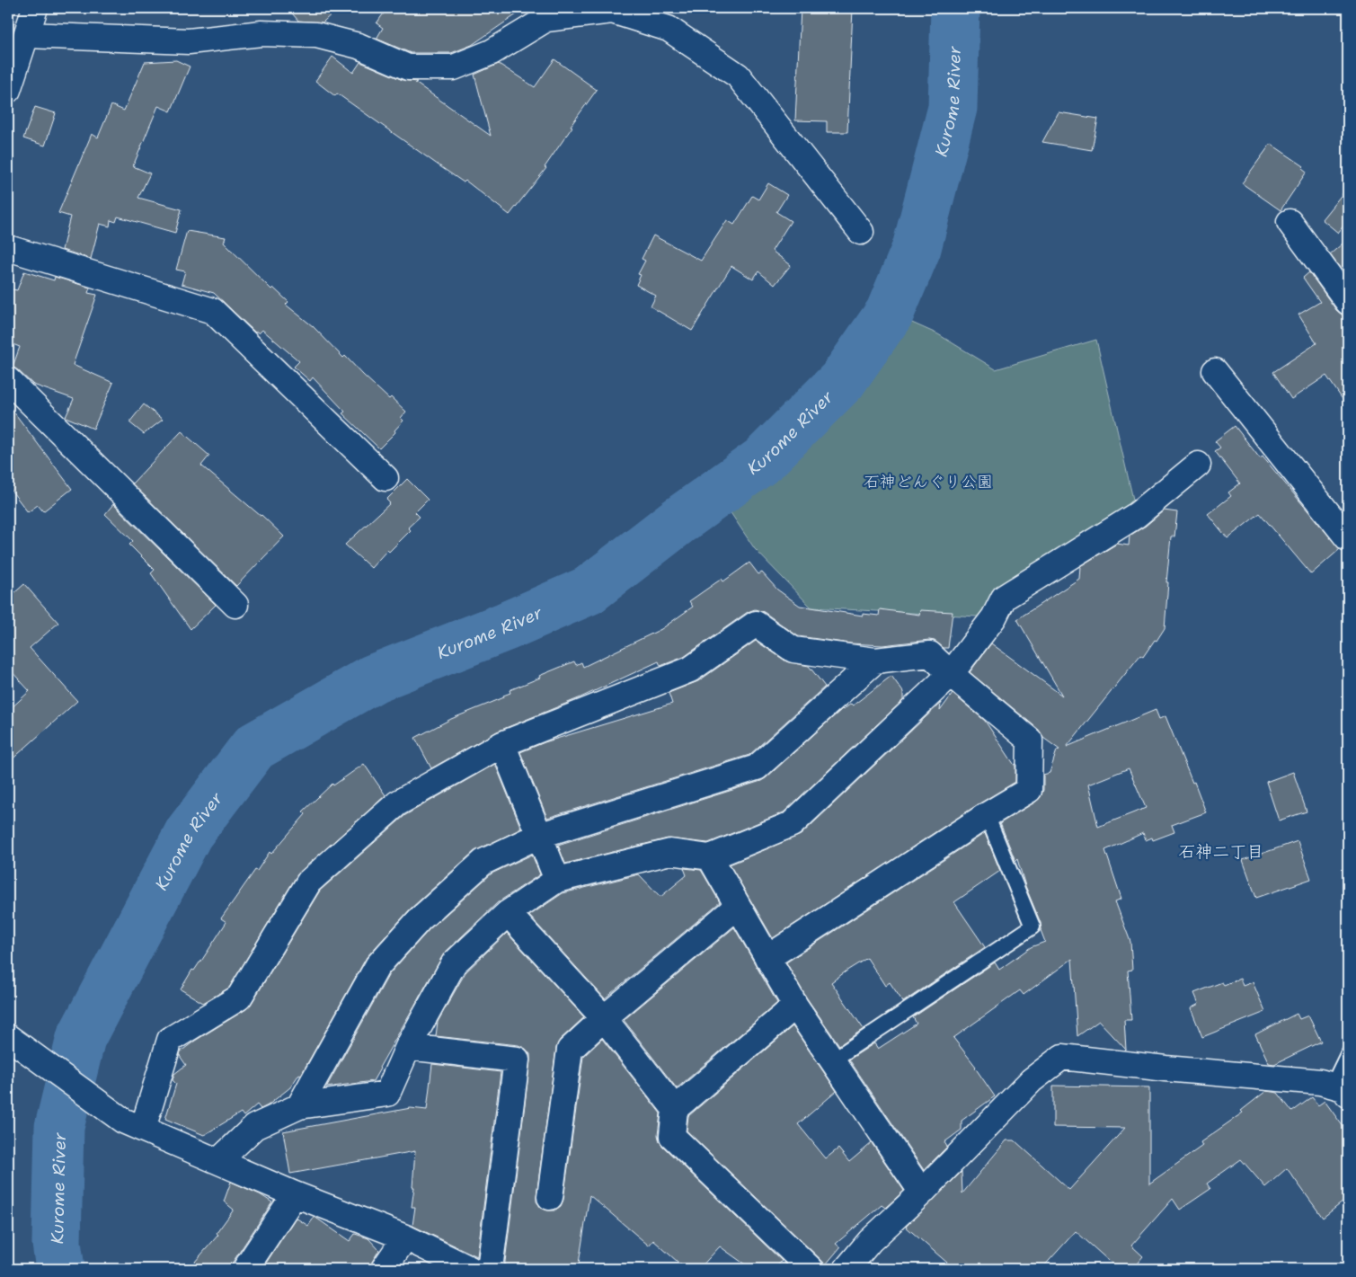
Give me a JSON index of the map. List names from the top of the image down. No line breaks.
{"districts":["石神二丁目"],"water":["Kurome River"],"parks":["石神どんぐり公園"]}
